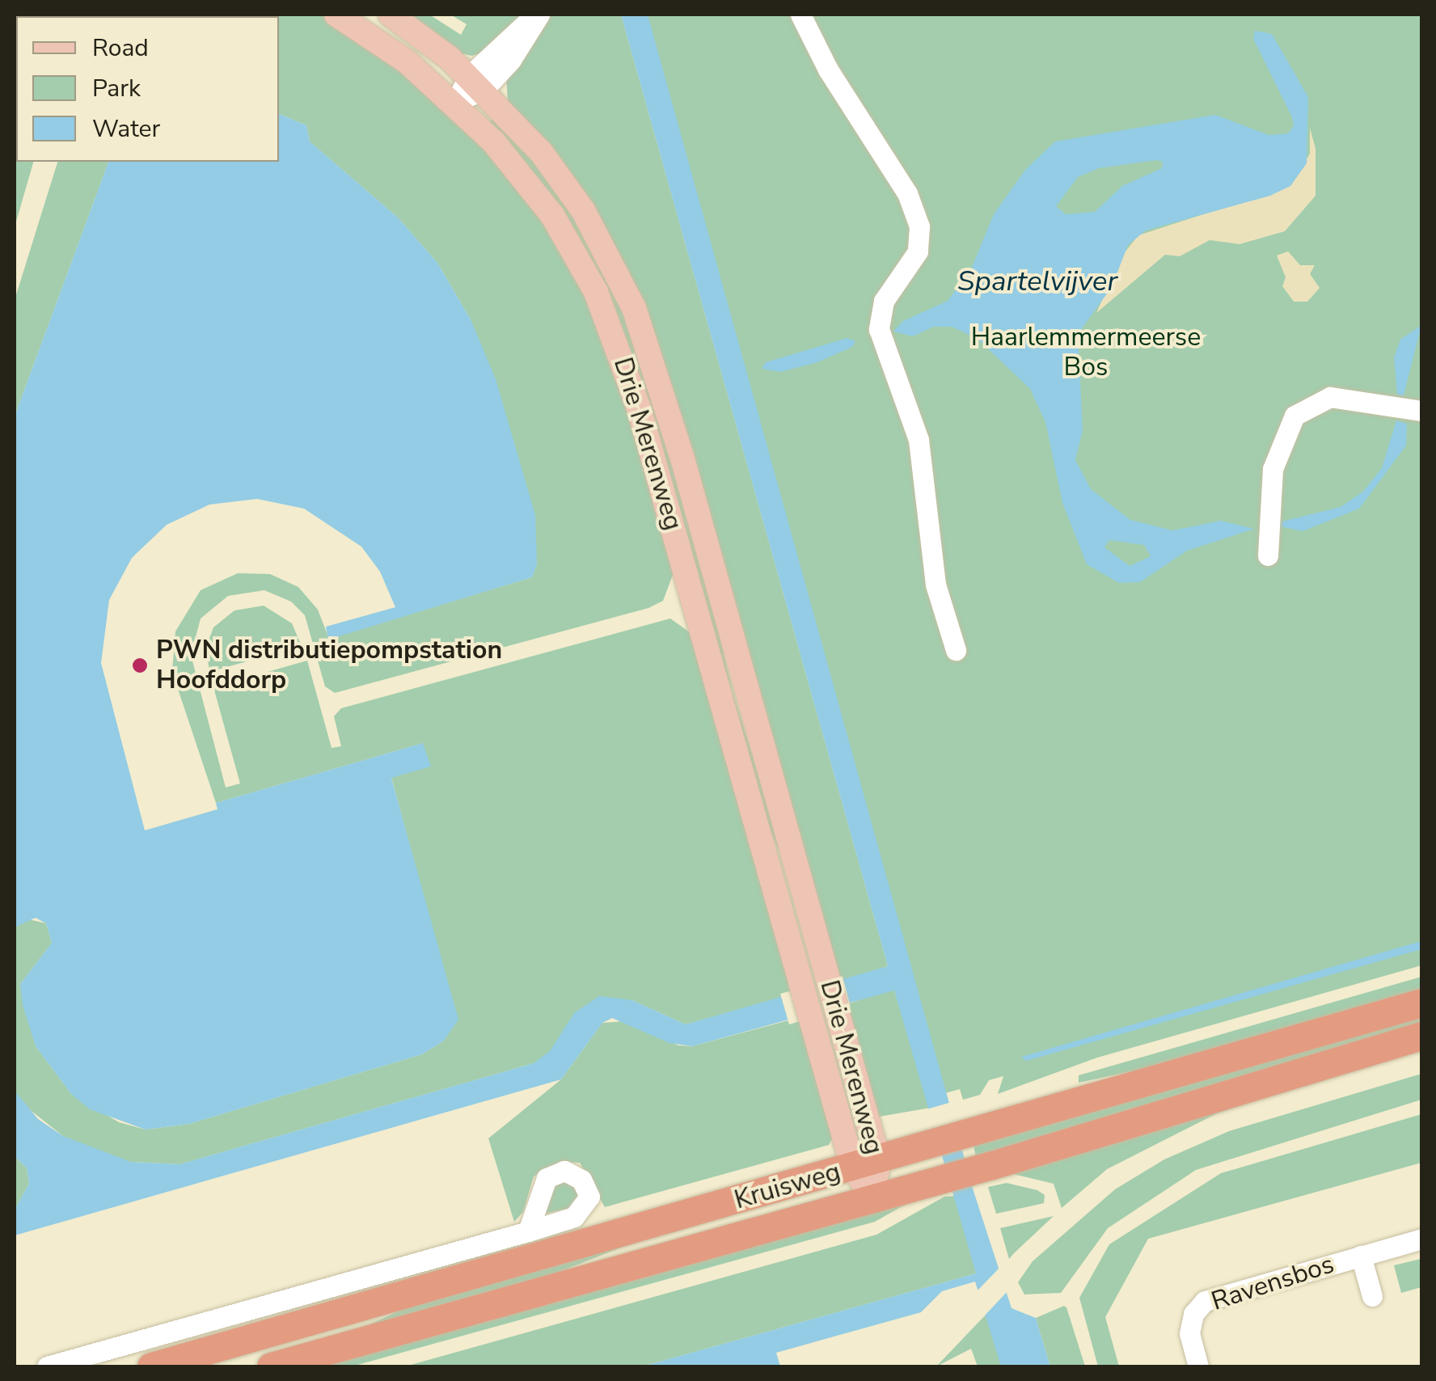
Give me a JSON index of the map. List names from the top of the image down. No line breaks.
{"streets":{"highway":["Kruisweg"],"main road":["Drie Merenweg"],"street":["Ravensbos"]},"crossings":[["Drie Merenweg","Kruisweg"]],"water":["Spartelvijver"],"parks":["Haarlemmermeerse Bos"],"places":["PWN distributiepompstation Hoofddorp"],"legend":["Road","Park","Water"]}
